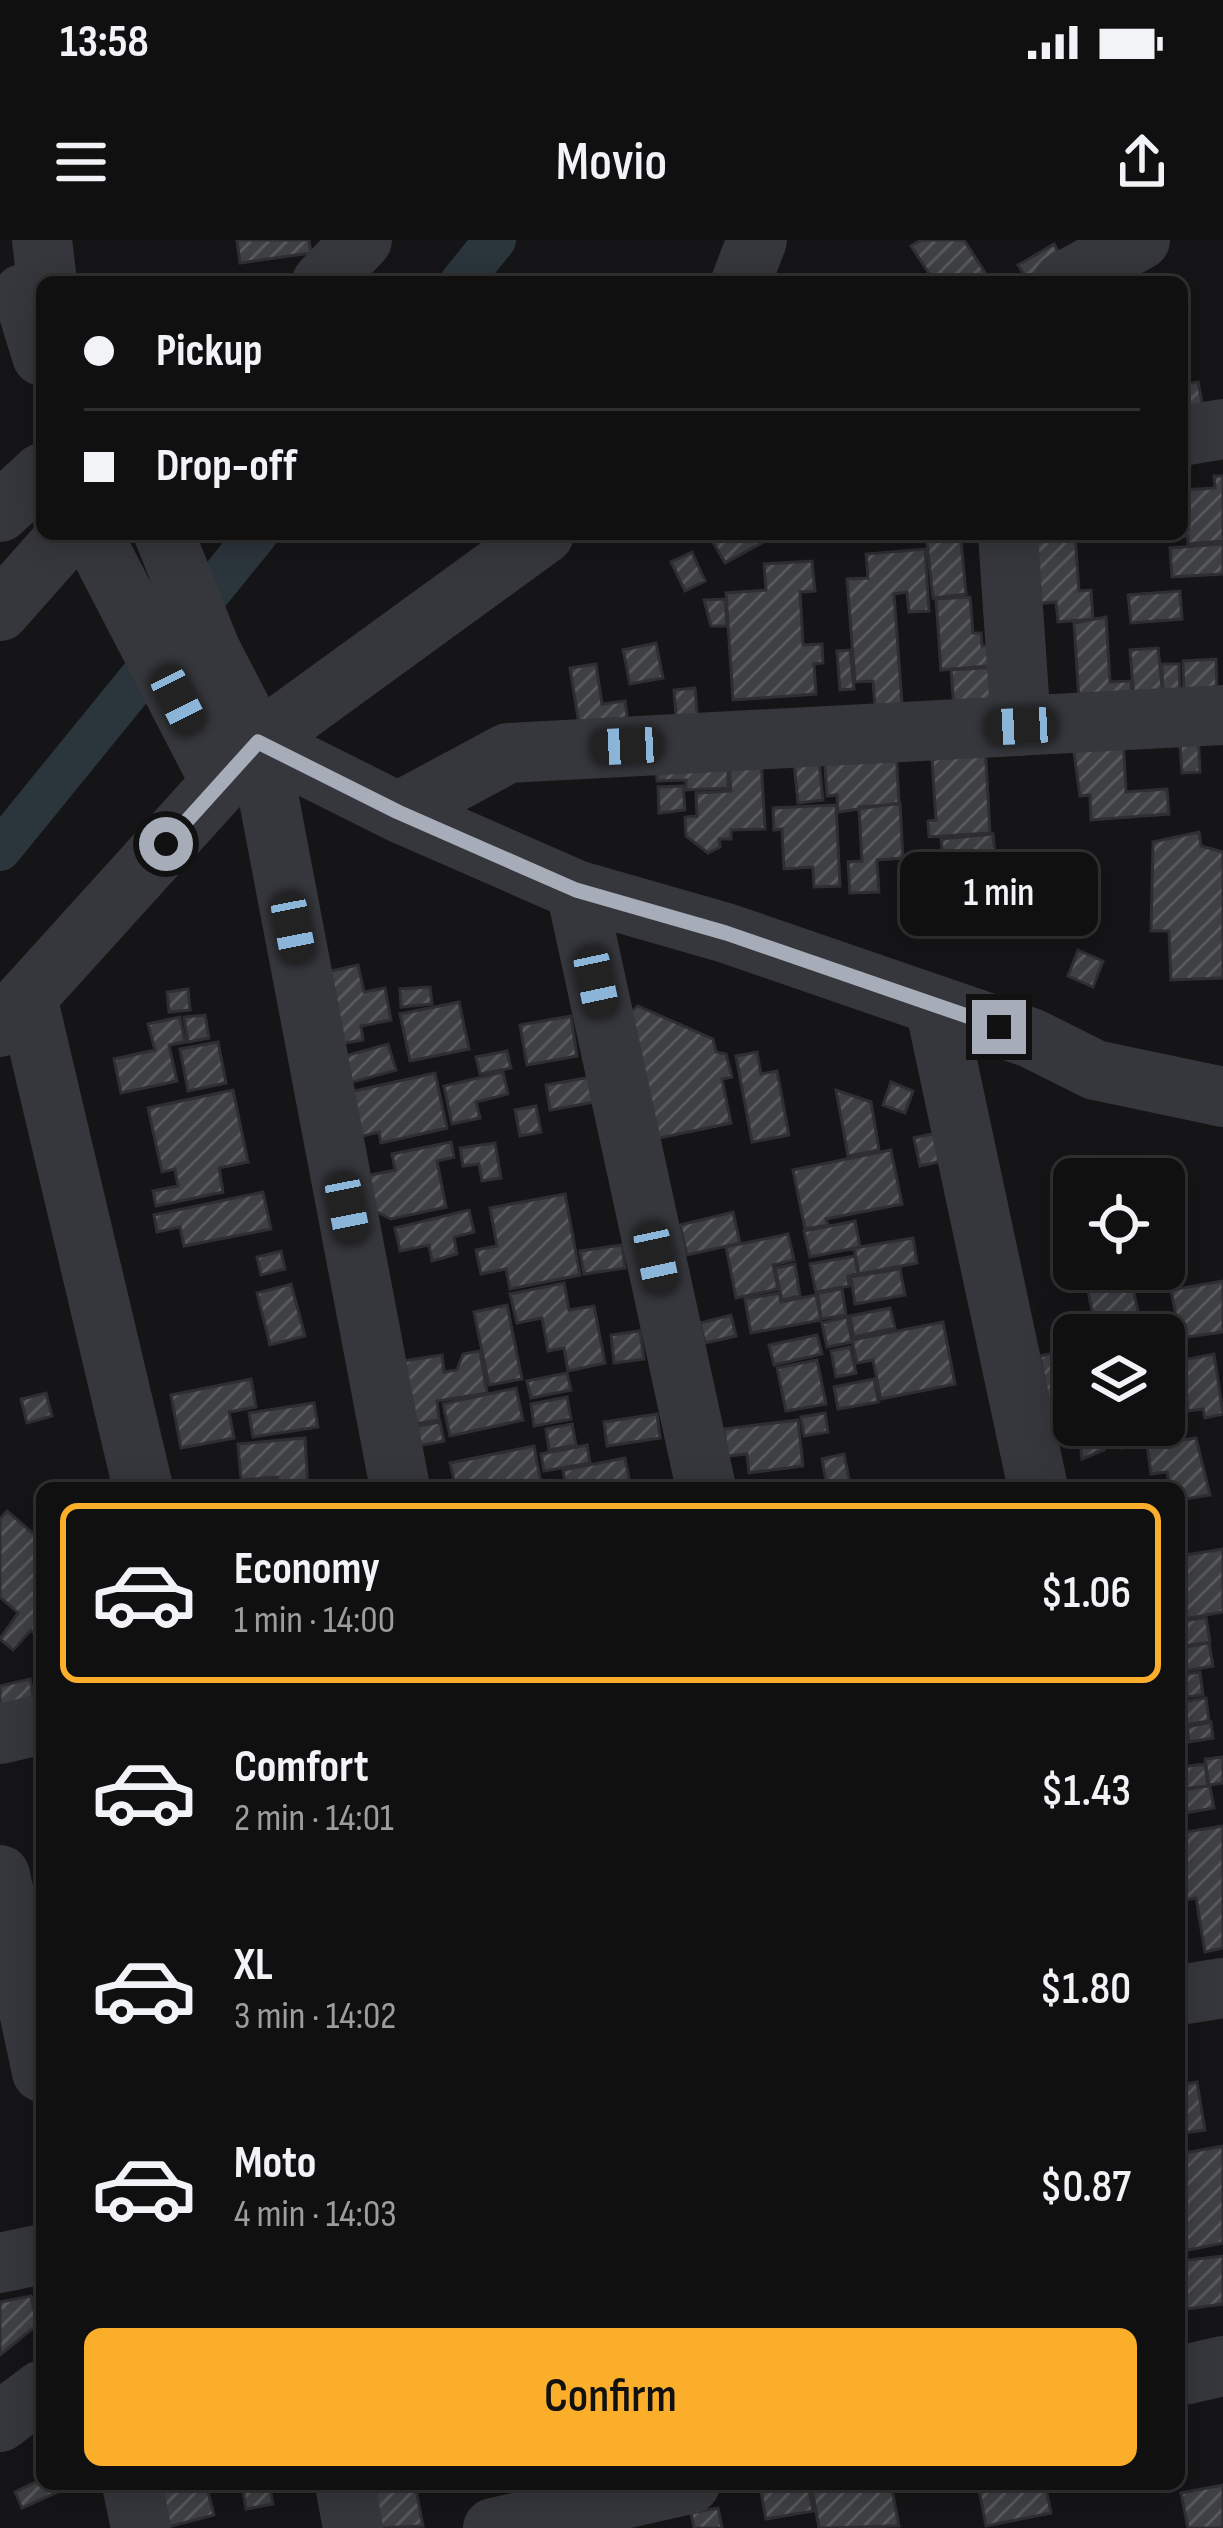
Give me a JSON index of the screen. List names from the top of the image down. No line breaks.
{"page":{"status":"13:58","header":"Movio","banner":["Pickup","Drop-off"],"bubble":"1 min","list":[{"name":"Economy","note":"1 min · 14:00","value":"$1.06"},{"name":"Comfort","note":"2 min · 14:01","value":"$1.43"},{"name":"XL","note":"3 min · 14:02","value":"$1.80"},{"name":"Moto","note":"4 min · 14:03","value":"$0.87"}],"buttons":"Confirm"}}
